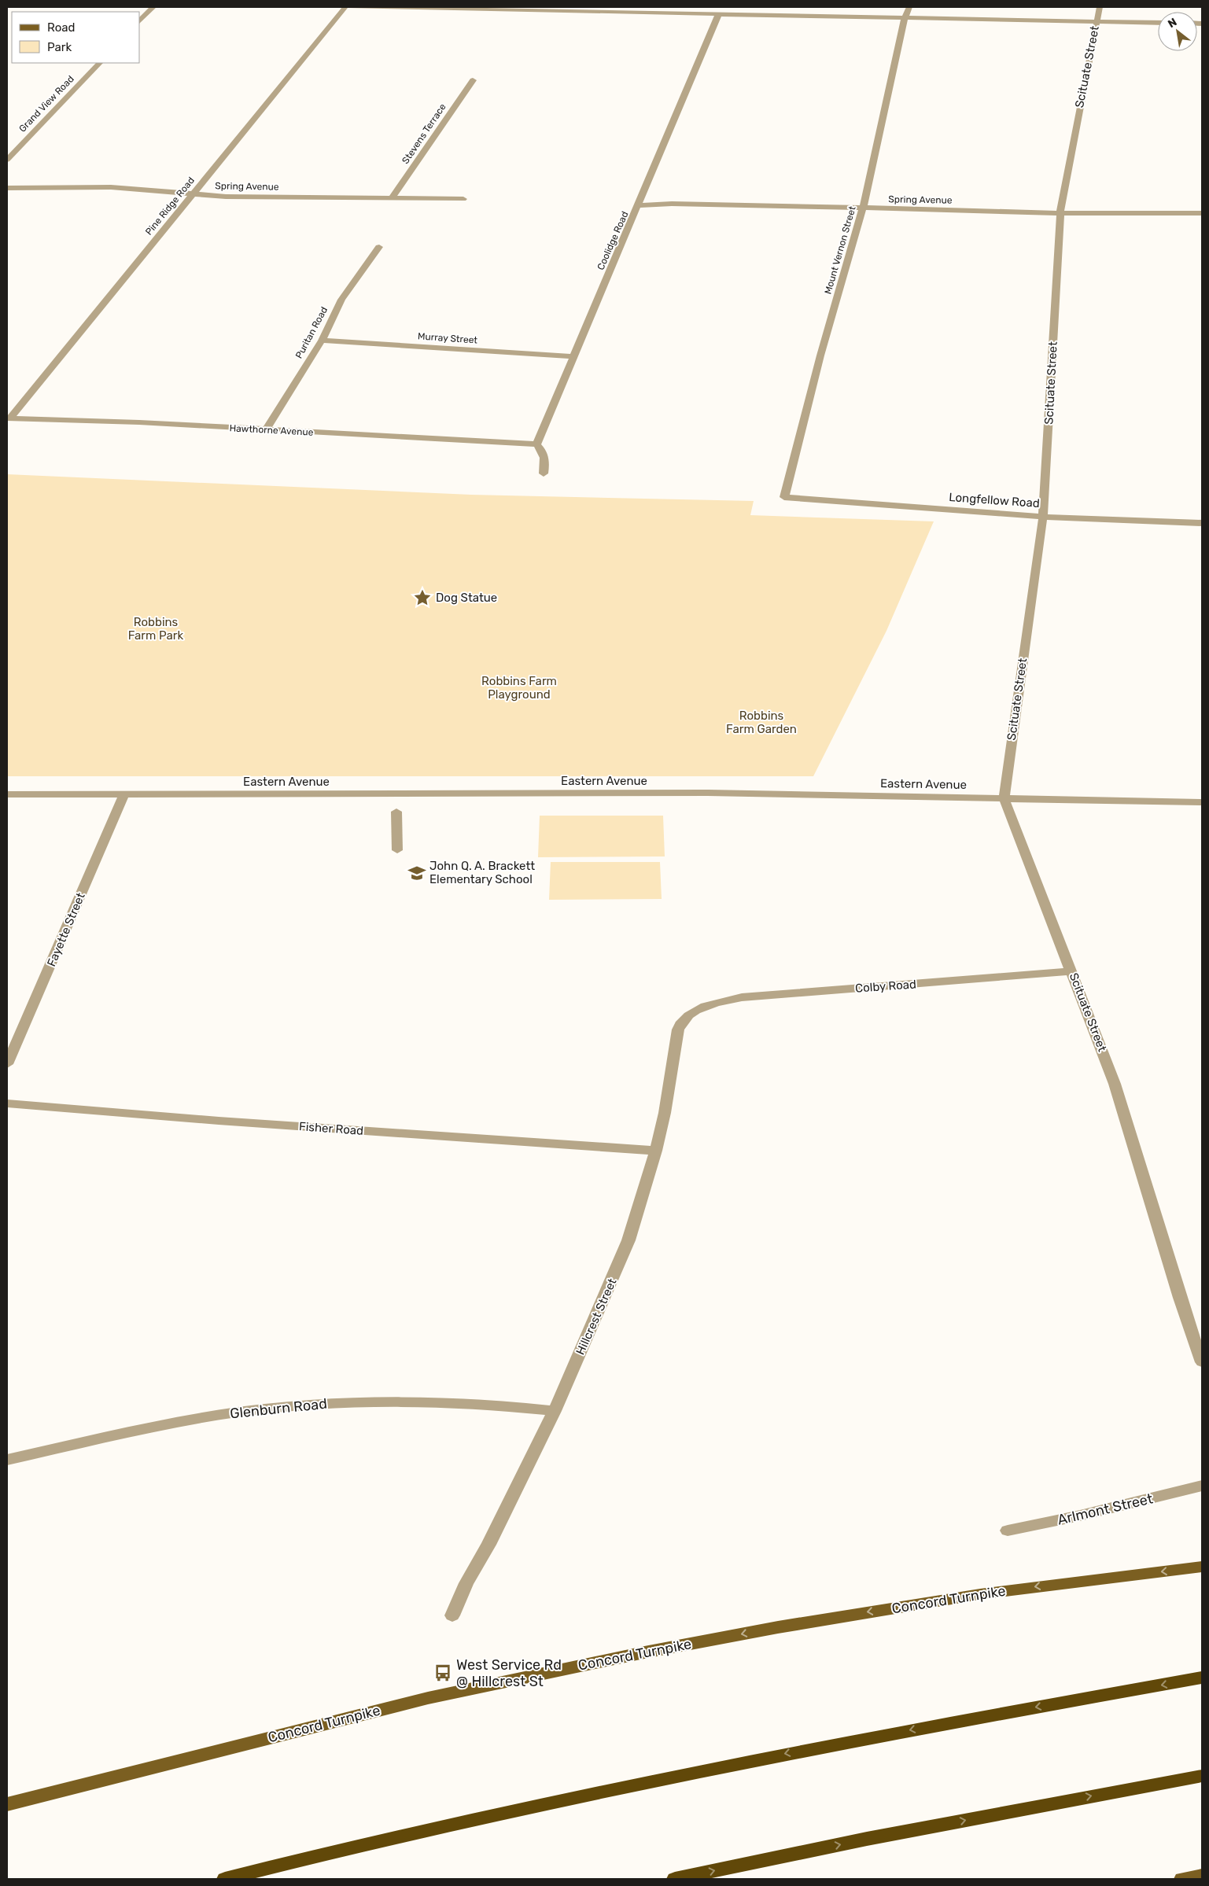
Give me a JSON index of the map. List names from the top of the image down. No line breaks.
{"streets":{"main road":["Concord Turnpike"],"street":["Scituate Street","Grand View Road","Stevens Terrace","Spring Avenue","Pine Ridge Road","Coolidge Road","Mount Vernon Street","Puritan Road","Murray Street","Hawthorne Avenue","Longfellow Road","Eastern Avenue","Fayette Street","Colby Road","Fisher Road","Hillcrest Street","Glenburn Road","Arlmont Street"]},"crossings":[["Scituate Street","Spring Avenue"],["Scituate Street","Longfellow Road"],["Scituate Street","Eastern Avenue"],["Scituate Street","Colby Road"],["Stevens Terrace","Spring Avenue"],["Spring Avenue","Pine Ridge Road"],["Spring Avenue","Coolidge Road"],["Spring Avenue","Mount Vernon Street"],["Pine Ridge Road","Hawthorne Avenue"],["Coolidge Road","Murray Street"],["Coolidge Road","Hawthorne Avenue"],["Mount Vernon Street","Longfellow Road"],["Puritan Road","Murray Street"],["Puritan Road","Hawthorne Avenue"],["Eastern Avenue","Fayette Street"],["Colby Road","Hillcrest Street"],["Fisher Road","Hillcrest Street"],["Hillcrest Street","Glenburn Road"]],"one_way":["Concord Turnpike"],"parks":["Robbins Farm Park","Robbins Farm Playground","Robbins Farm Garden"],"places":{"place":["Dog Statue"],"school or university":["John Q. A. Brackett Elementary School"],"bus stop":["West Service Rd @ Hillcrest St"]},"legend":["Road","Park"],"north":"top left"}
